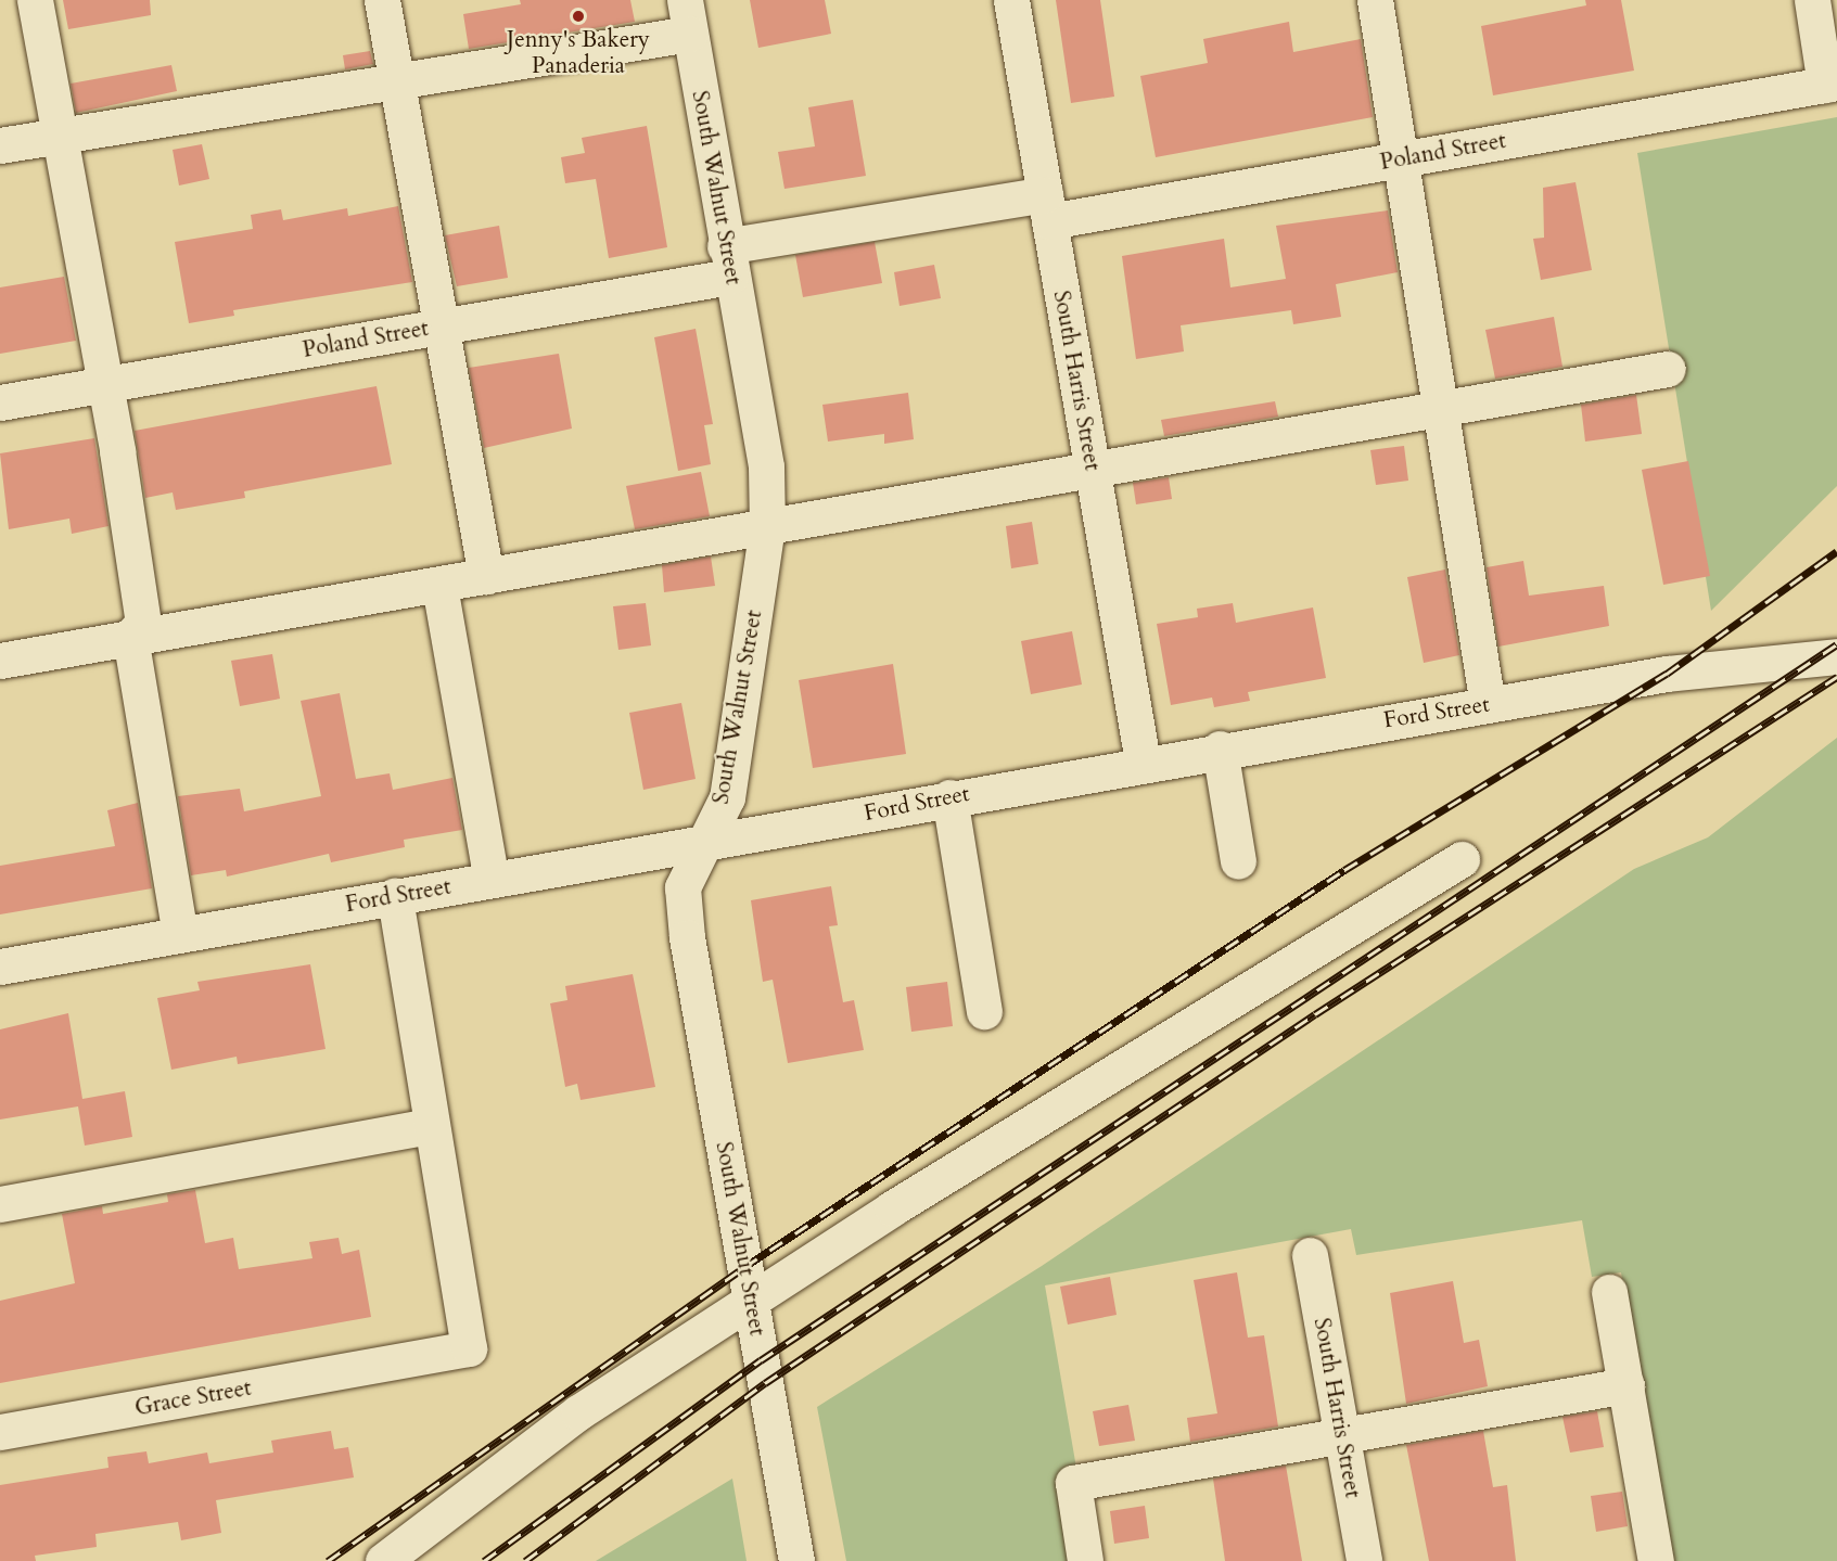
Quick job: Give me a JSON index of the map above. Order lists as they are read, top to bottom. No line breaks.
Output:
{"streets":{"street":["Poland Street","South Walnut Street","South Harris Street","Ford Street","Grace Street"]},"crossings":[["Poland Street","South Walnut Street"],["Poland Street","South Harris Street"],["South Walnut Street","Ford Street"],["South Harris Street","Ford Street"]],"places":["Jenny's Bakery Panaderia"]}
